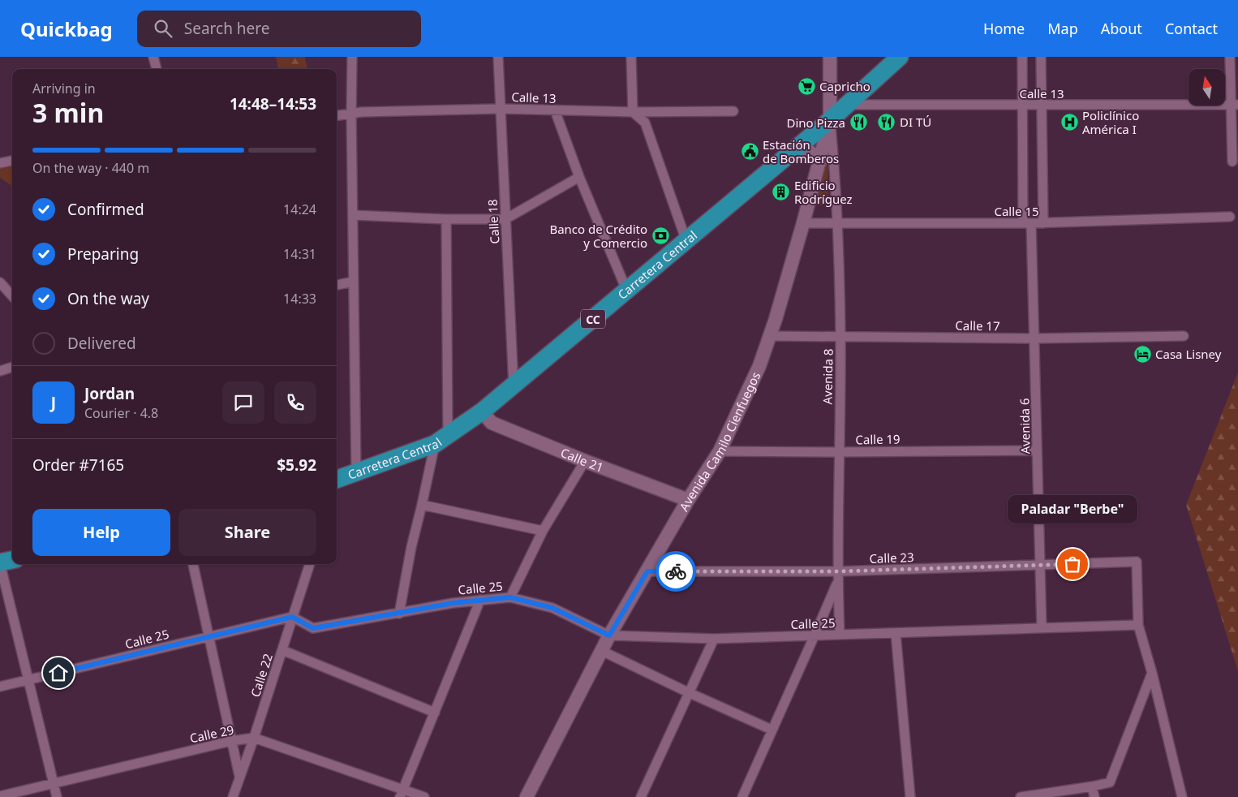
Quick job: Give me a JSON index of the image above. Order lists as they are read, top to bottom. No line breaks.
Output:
{"streets":{"highway":["Carretera Central","CC"],"main road":["Avenida Camilo Cienfuegos","Calle 21"],"street":["Calle 13","Calle 15","Calle 18","Calle 17","Avenida 8","Avenida 6","Calle 19","Calle 23","Calle 25","Calle 22","Calle 29"]},"crossings":[["Calle 13","Calle 18"],["Calle 13","Carretera Central"],["Calle 13","Avenida 6"],["Calle 15","Avenida 8"],["Calle 15","Avenida 6"],["Calle 15","Avenida Camilo Cienfuegos"],["Calle 18","Carretera Central"],["Carretera Central","Avenida 8"],["Carretera Central","Avenida Camilo Cienfuegos"],["Carretera Central","Calle 21"],["Calle 17","Avenida 8"],["Calle 17","Avenida 6"],["Calle 17","Avenida Camilo Cienfuegos"],["Avenida 8","Calle 19"],["Avenida 8","Avenida Camilo Cienfuegos"],["Avenida 8","Calle 23"],["Avenida 8","Calle 25"],["Avenida 6","Calle 19"],["Avenida 6","Calle 23"],["Avenida 6","Calle 25"],["Calle 19","Avenida Camilo Cienfuegos"],["Avenida Camilo Cienfuegos","Calle 21"],["Avenida Camilo Cienfuegos","Calle 23"],["Avenida Camilo Cienfuegos","Calle 25"],["Calle 23","Calle 25"],["Calle 25","Calle 22"],["Calle 22","Calle 29"]],"places":{"supermarket":["Capricho"],"restaurant":["DI TÚ","Dino Pizza"],"hospital":["Policlínico América I"],"public building":["Estación de Bomberos"],"building":["Edificio Rodríguez"],"bank":["Banco de Crédito y Comercio"],"hotel":["Casa Lisney"],"other":["Paladar \"Berbe\""]},"north":"top","page":{"header":"Quickbag","search":"Search here","nav":["Home","Map","About","Contact"],"heading":["3 min","Arriving in","14:48–14:53"],"panel":["Jordan","Courier · 4.8","Order #7165","$5.92"],"bar":"On the way · 440 m","list":[["Confirmed","14:24"],["Preparing","14:31"],["On the way","14:33"],"Delivered"],"round":"J","bubble":"Paladar \"Berbe\"","buttons":["Help","Share"]}}
